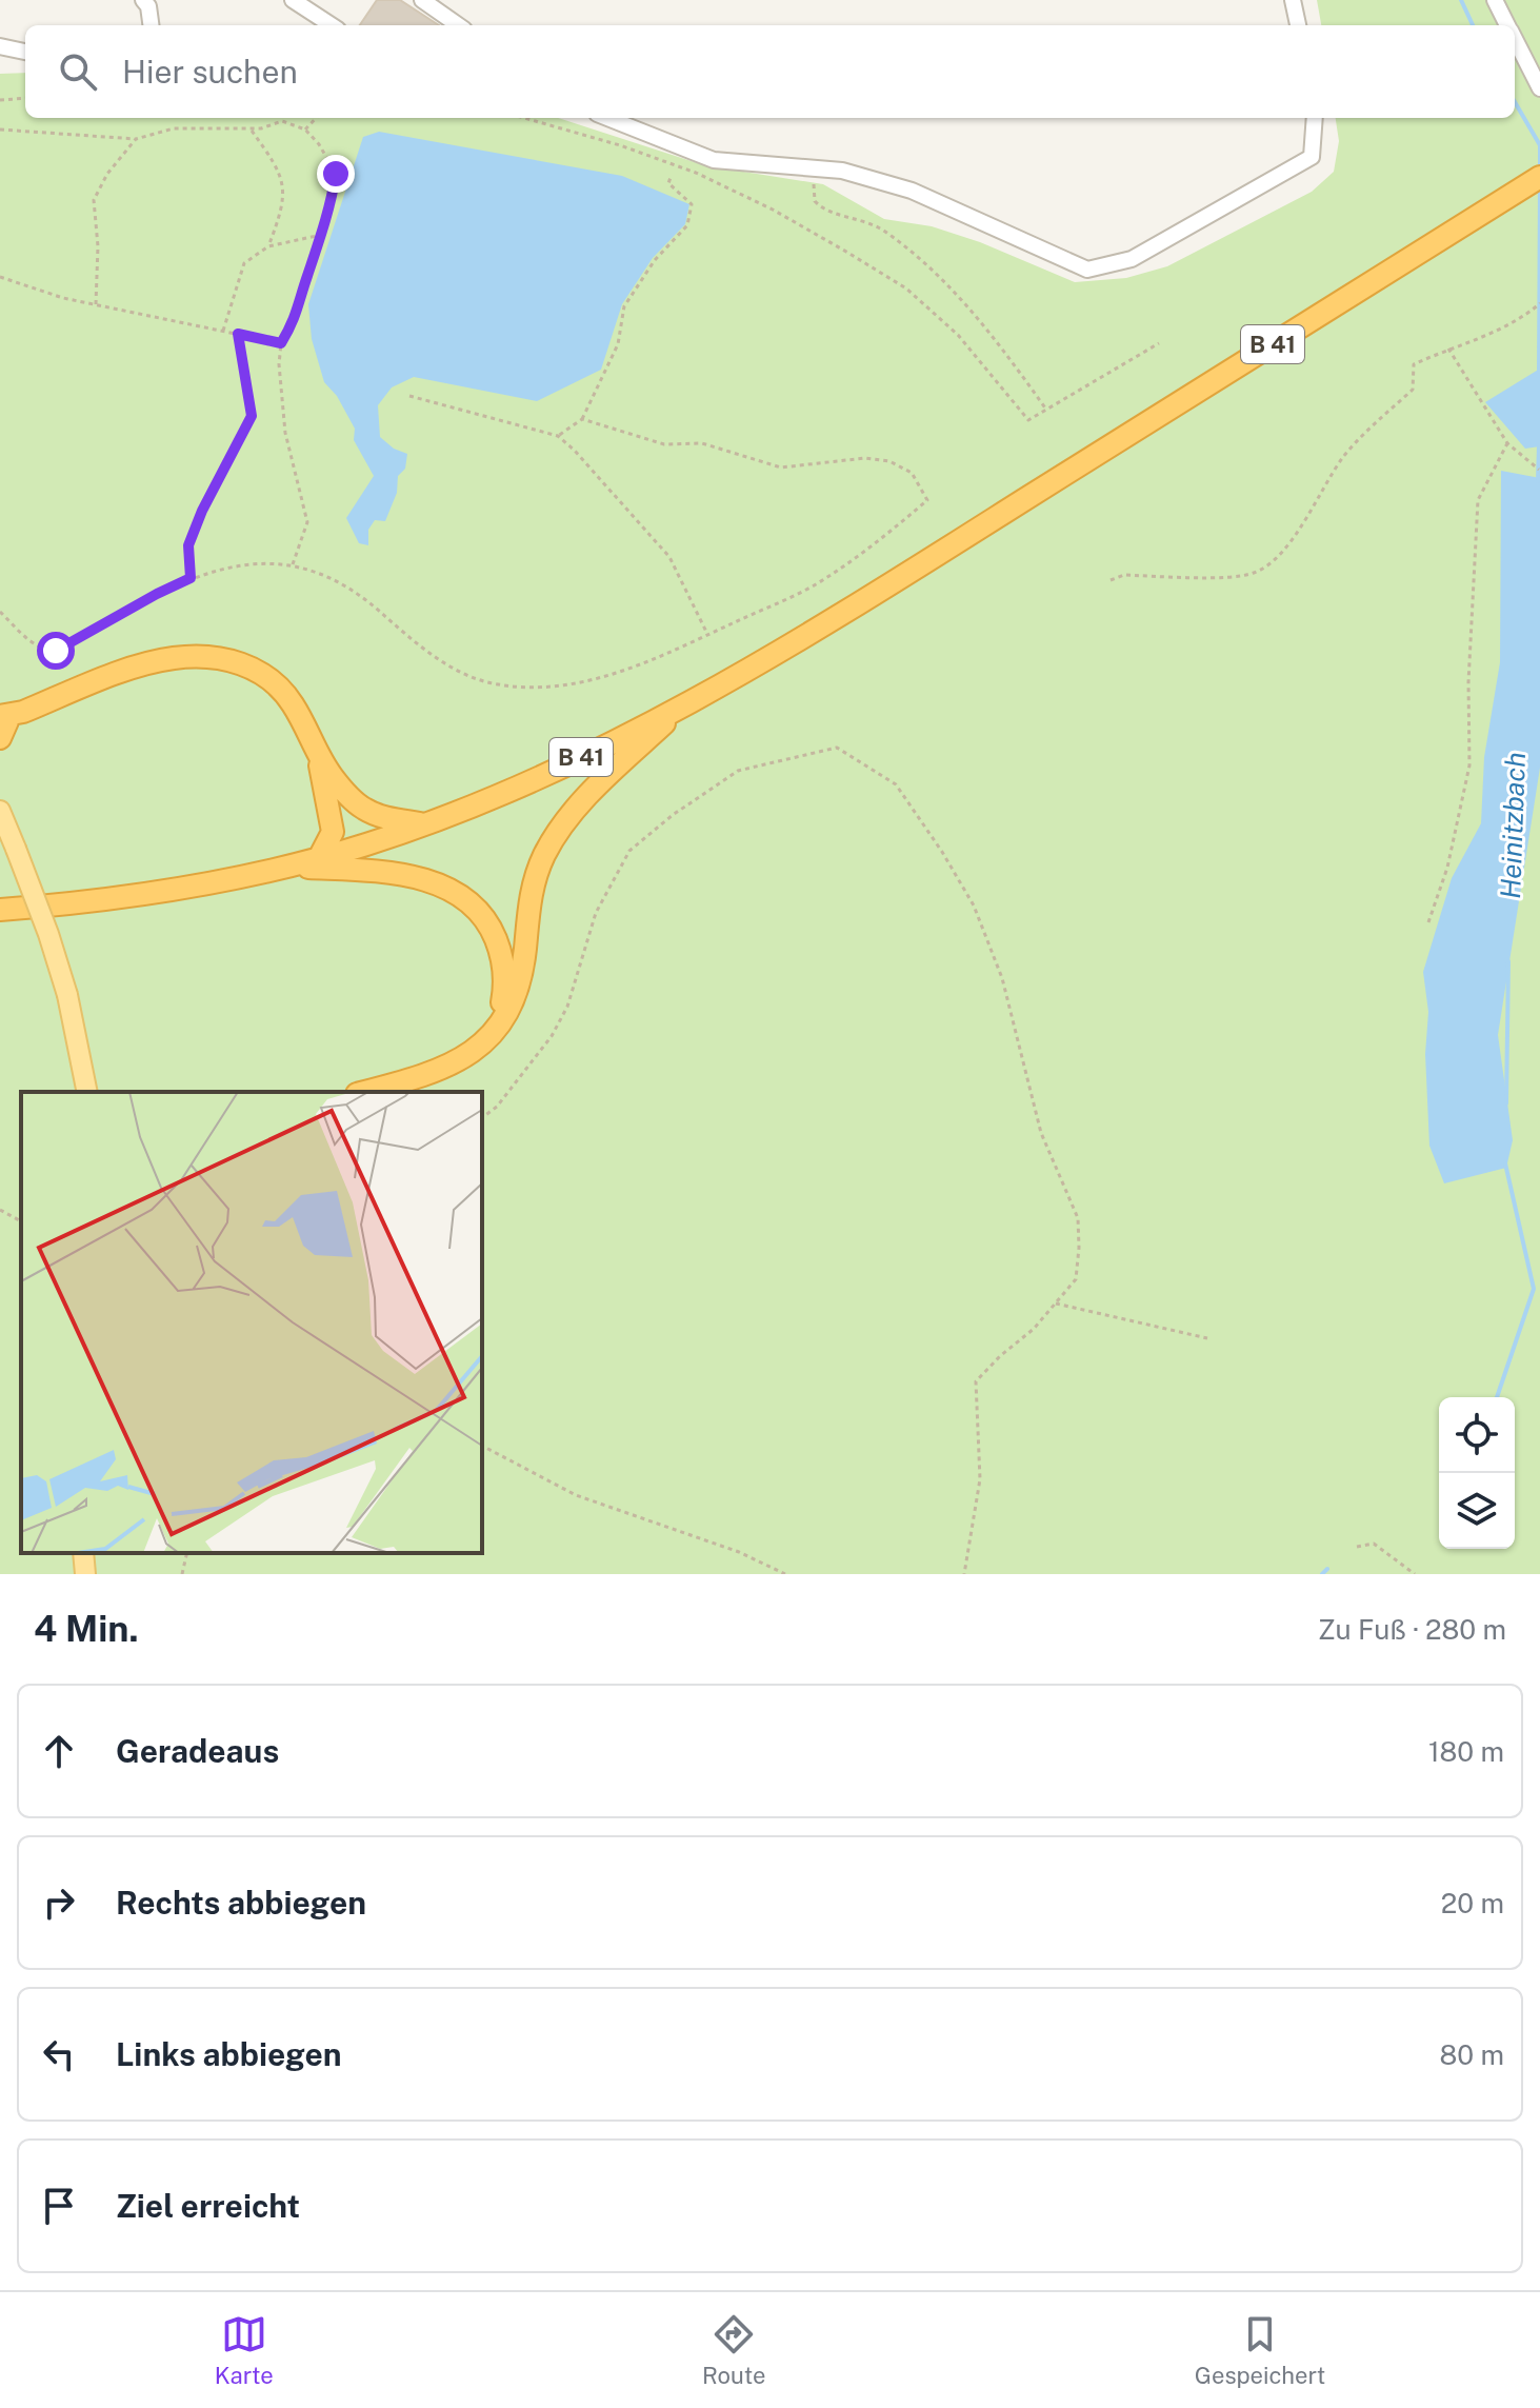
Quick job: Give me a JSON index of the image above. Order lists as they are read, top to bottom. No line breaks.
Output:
{"streets":{"highway":["B 41"]},"water":["Heinitzbach"],"page":{"search":"Hier suchen","heading":["4 Min.","Zu Fuß · 280 m"],"list":[["Geradeaus","180 m"],["Rechts abbiegen","20 m"],["Links abbiegen","80 m"],"Ziel erreicht"],"nav":["Karte","Route","Gespeichert"]}}
